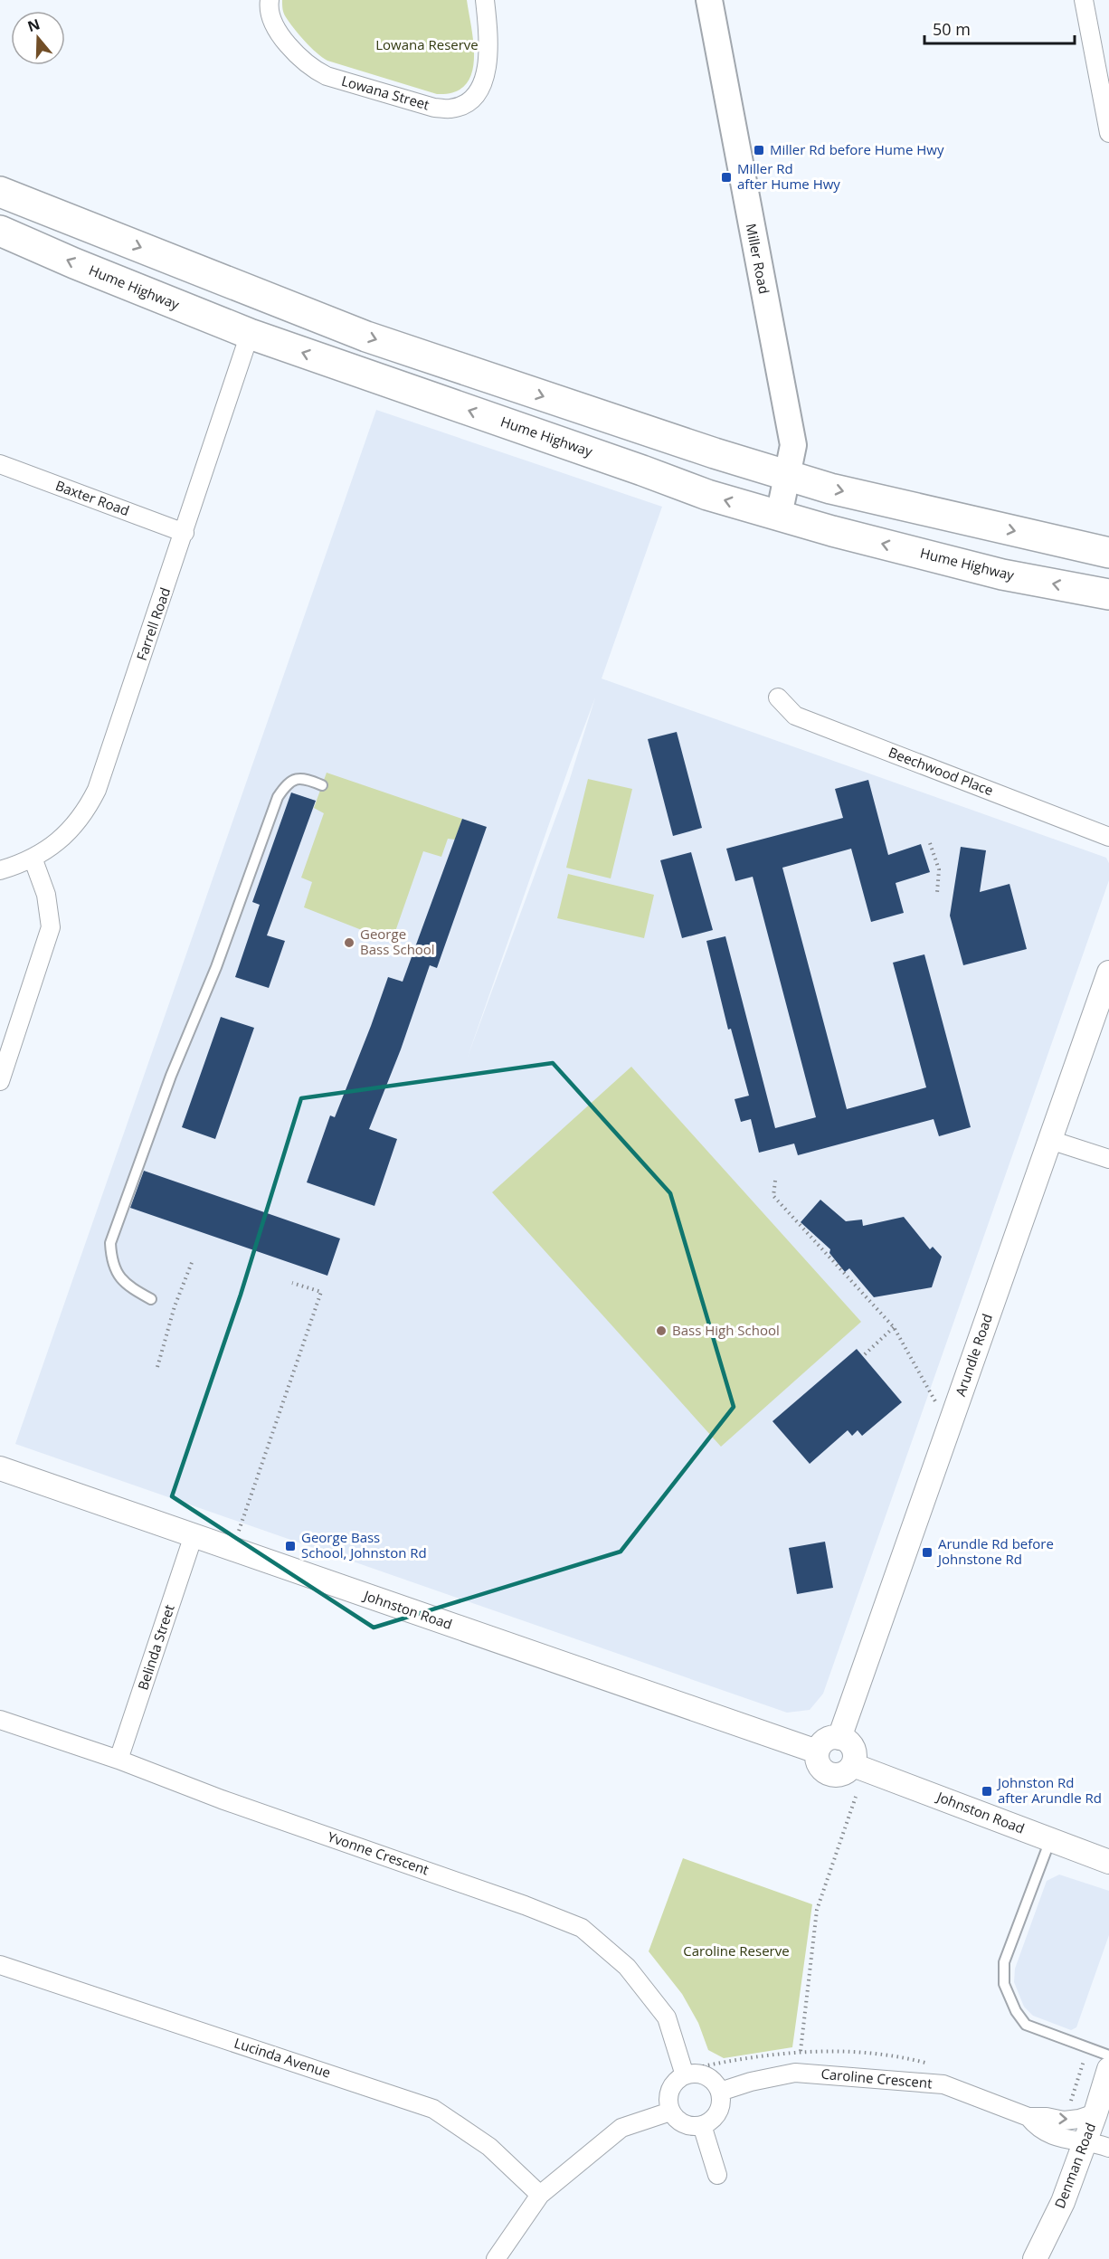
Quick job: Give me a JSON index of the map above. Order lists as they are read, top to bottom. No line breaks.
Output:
{"streets":{"highway":["Hume Highway"],"main road":["Miller Road"],"street":["Lowana Street","Baxter Road","Farrell Road","Beechwood Place","Arundle Road","Johnston Road","Belinda Street","Yvonne Crescent","Lucinda Avenue","Caroline Crescent","Denman Road"]},"crossings":[["Miller Road","Hume Highway"],["Hume Highway","Farrell Road"],["Baxter Road","Farrell Road"],["Arundle Road","Johnston Road"],["Johnston Road","Belinda Street"],["Belinda Street","Yvonne Crescent"],["Yvonne Crescent","Caroline Crescent"],["Caroline Crescent","Denman Road"]],"parks":["Lowana Reserve","Caroline Reserve"],"places":{"transit":["Miller Rd before Hume Hwy","Miller Rd after Hume Hwy","George Bass School, Johnston Rd","Arundle Rd before Johnstone Rd","Johnston Rd after Arundle Rd"],"other":["George Bass School","Bass High School"]},"scale_bar":"50 m","north":"top"}
